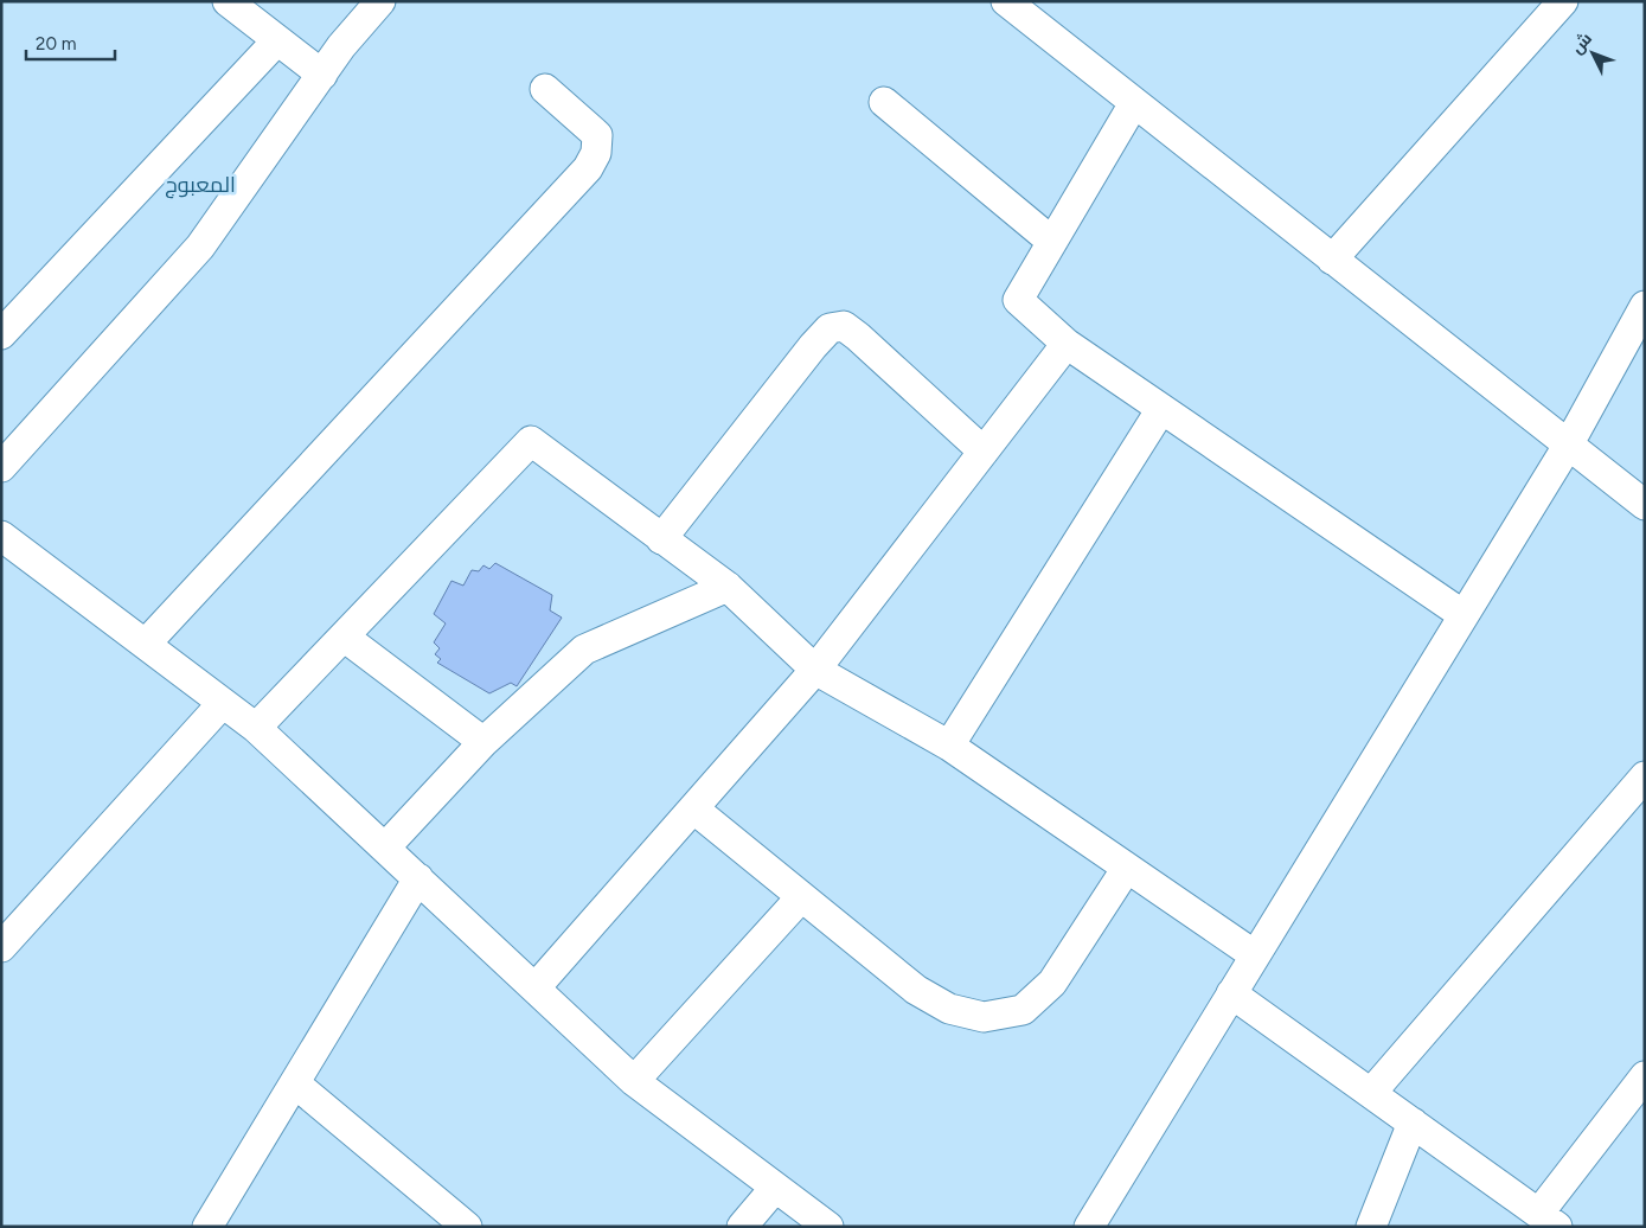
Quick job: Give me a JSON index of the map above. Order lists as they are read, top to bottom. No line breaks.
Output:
{"districts":["المعبوج"],"scale_bar":"20 m","north":"top left"}
